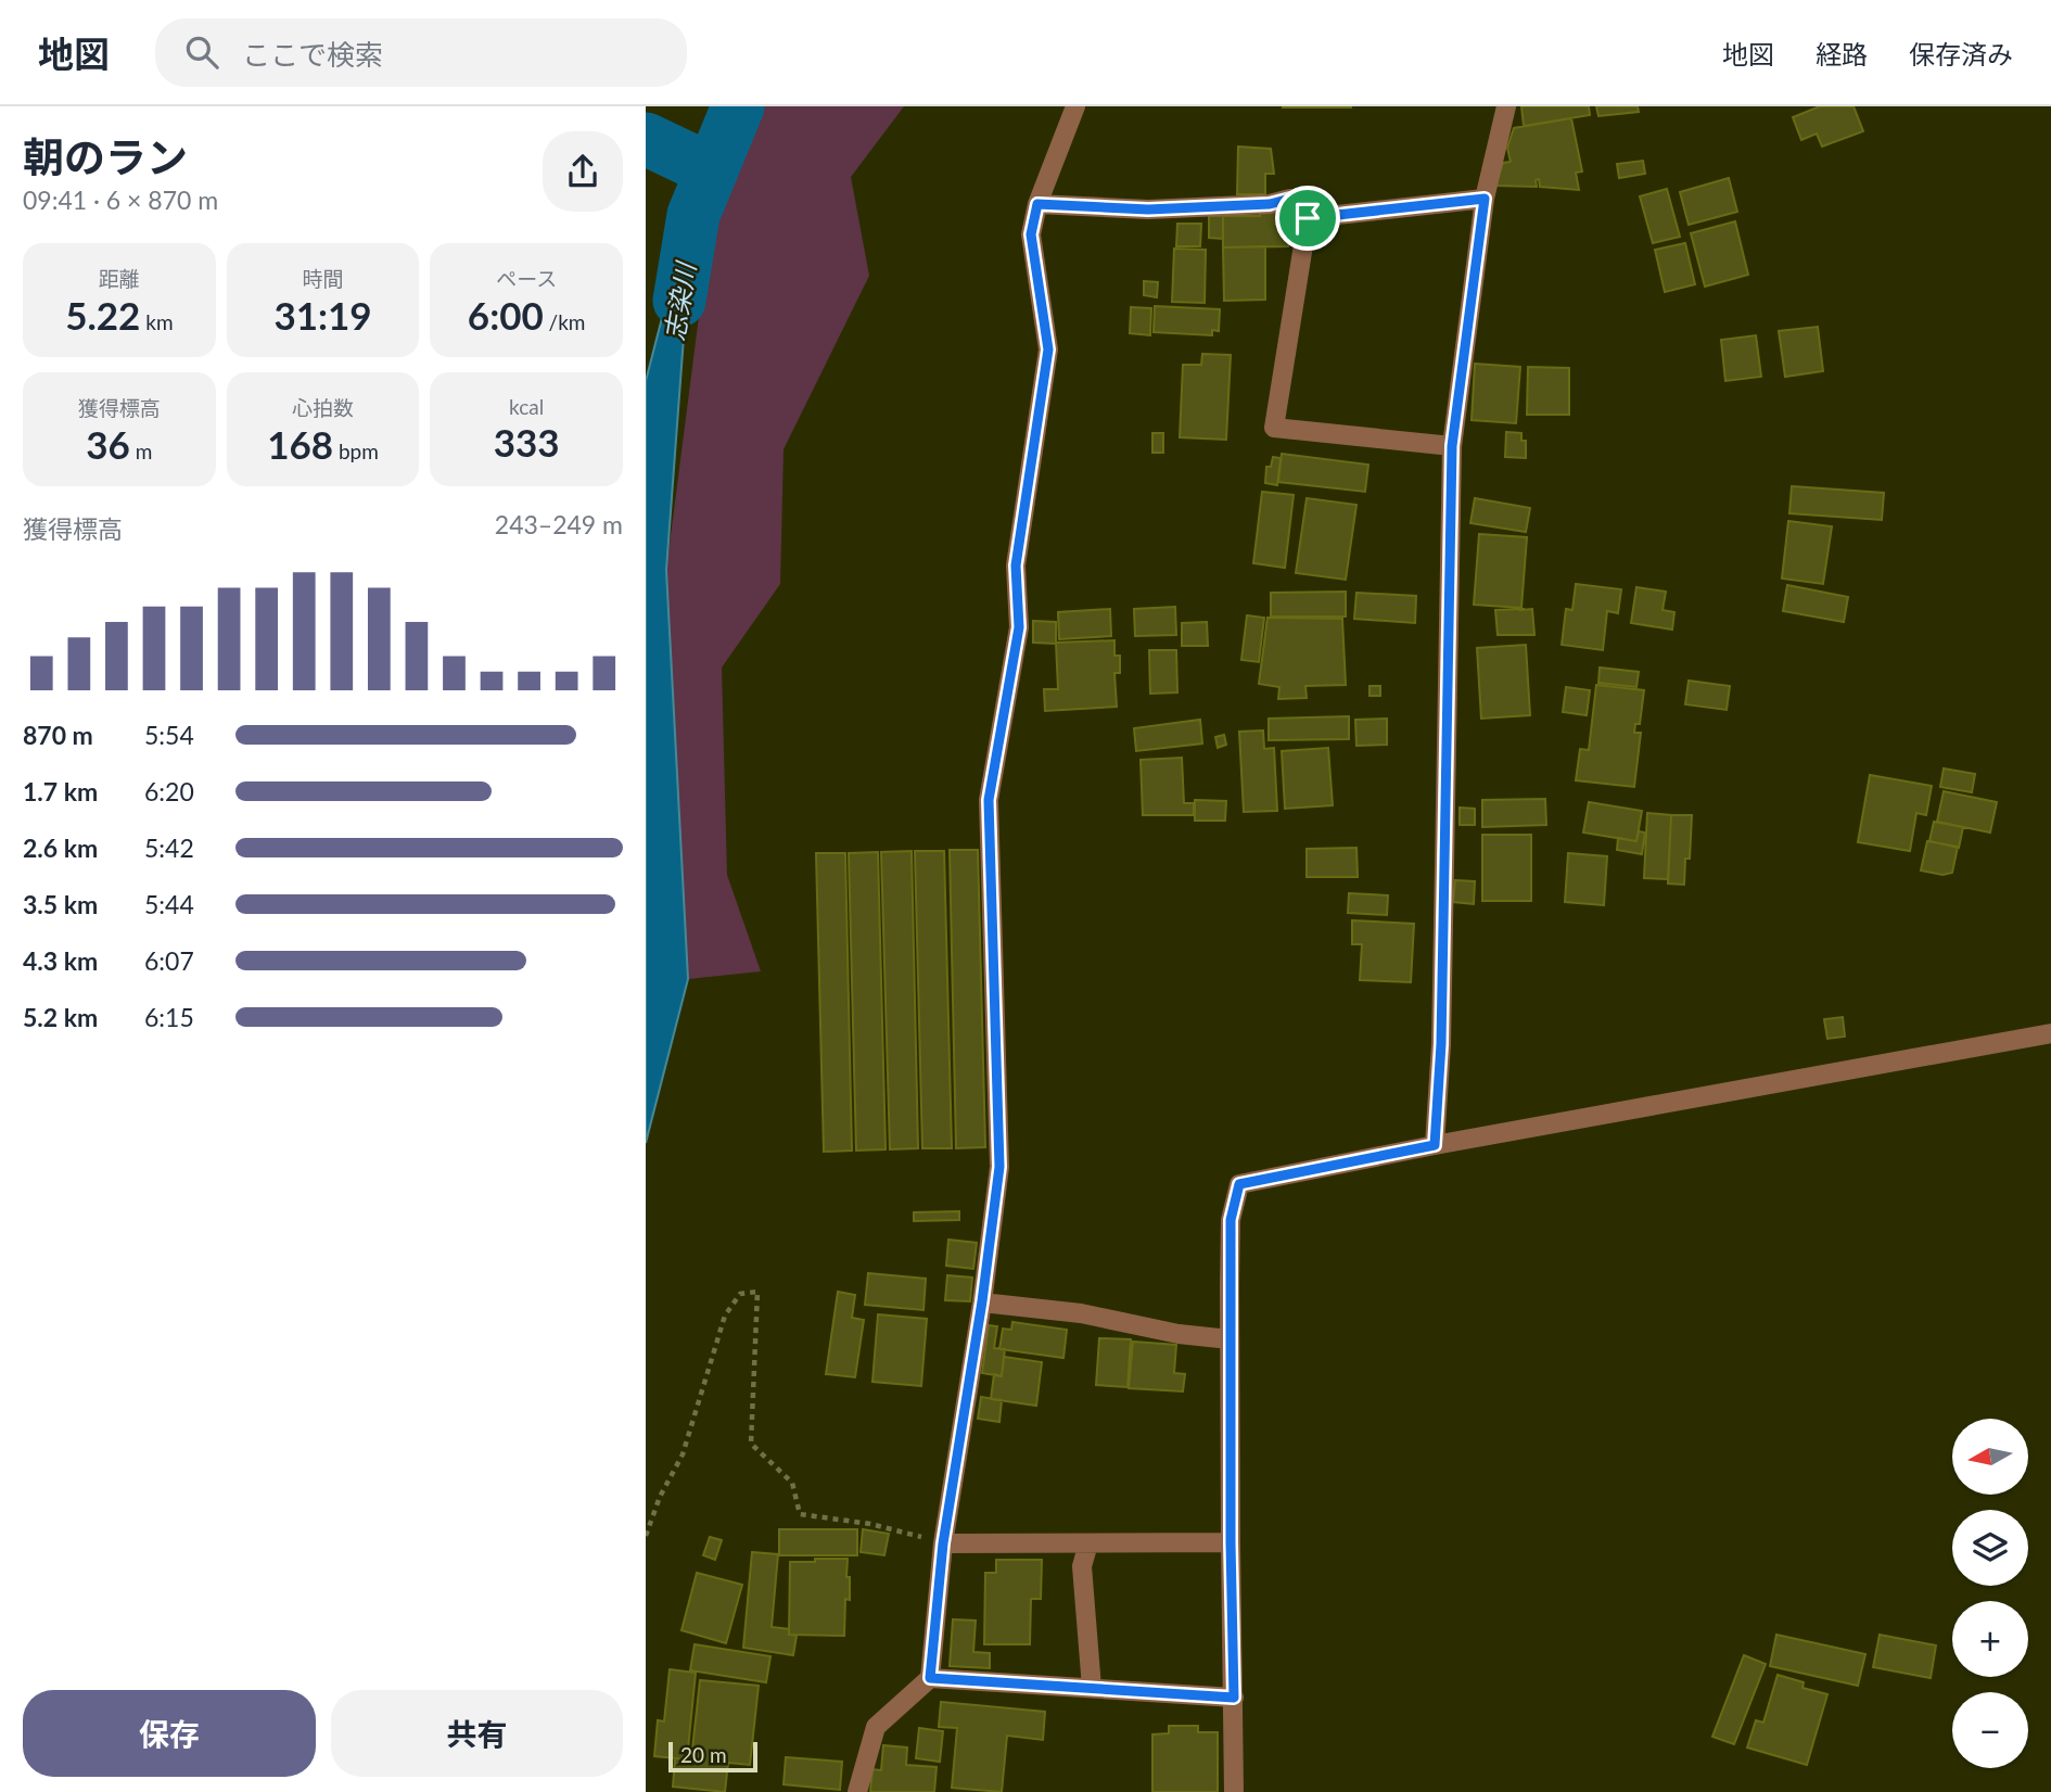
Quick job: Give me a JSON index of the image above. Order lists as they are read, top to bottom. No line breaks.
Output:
{"water":["志染川"],"scale_bar":"20 m","north":"left","page":{"header":"地図","search":"ここで検索","nav":["地図","経路","保存済み"],"heading":["朝のラン","09:41 · 6 × 870 m"],"stats":[["距離","5.22 km"],["時間","31:19"],["ペース","6:00 /km"],["獲得標高","36 m"],["心拍数","168 bpm"],["kcal","333"]],"chart":["獲得標高","243–249 m"],"list":[{"name":"870 m","note":"5:54"},{"name":"1.7 km","note":"6:20"},{"name":"2.6 km","note":"5:42"},{"name":"3.5 km","note":"5:44"},{"name":"4.3 km","note":"6:07"},{"name":"5.2 km","note":"6:15"}],"map_buttons":["+","−"],"buttons":["保存","共有"],"scale":"20 m"}}
